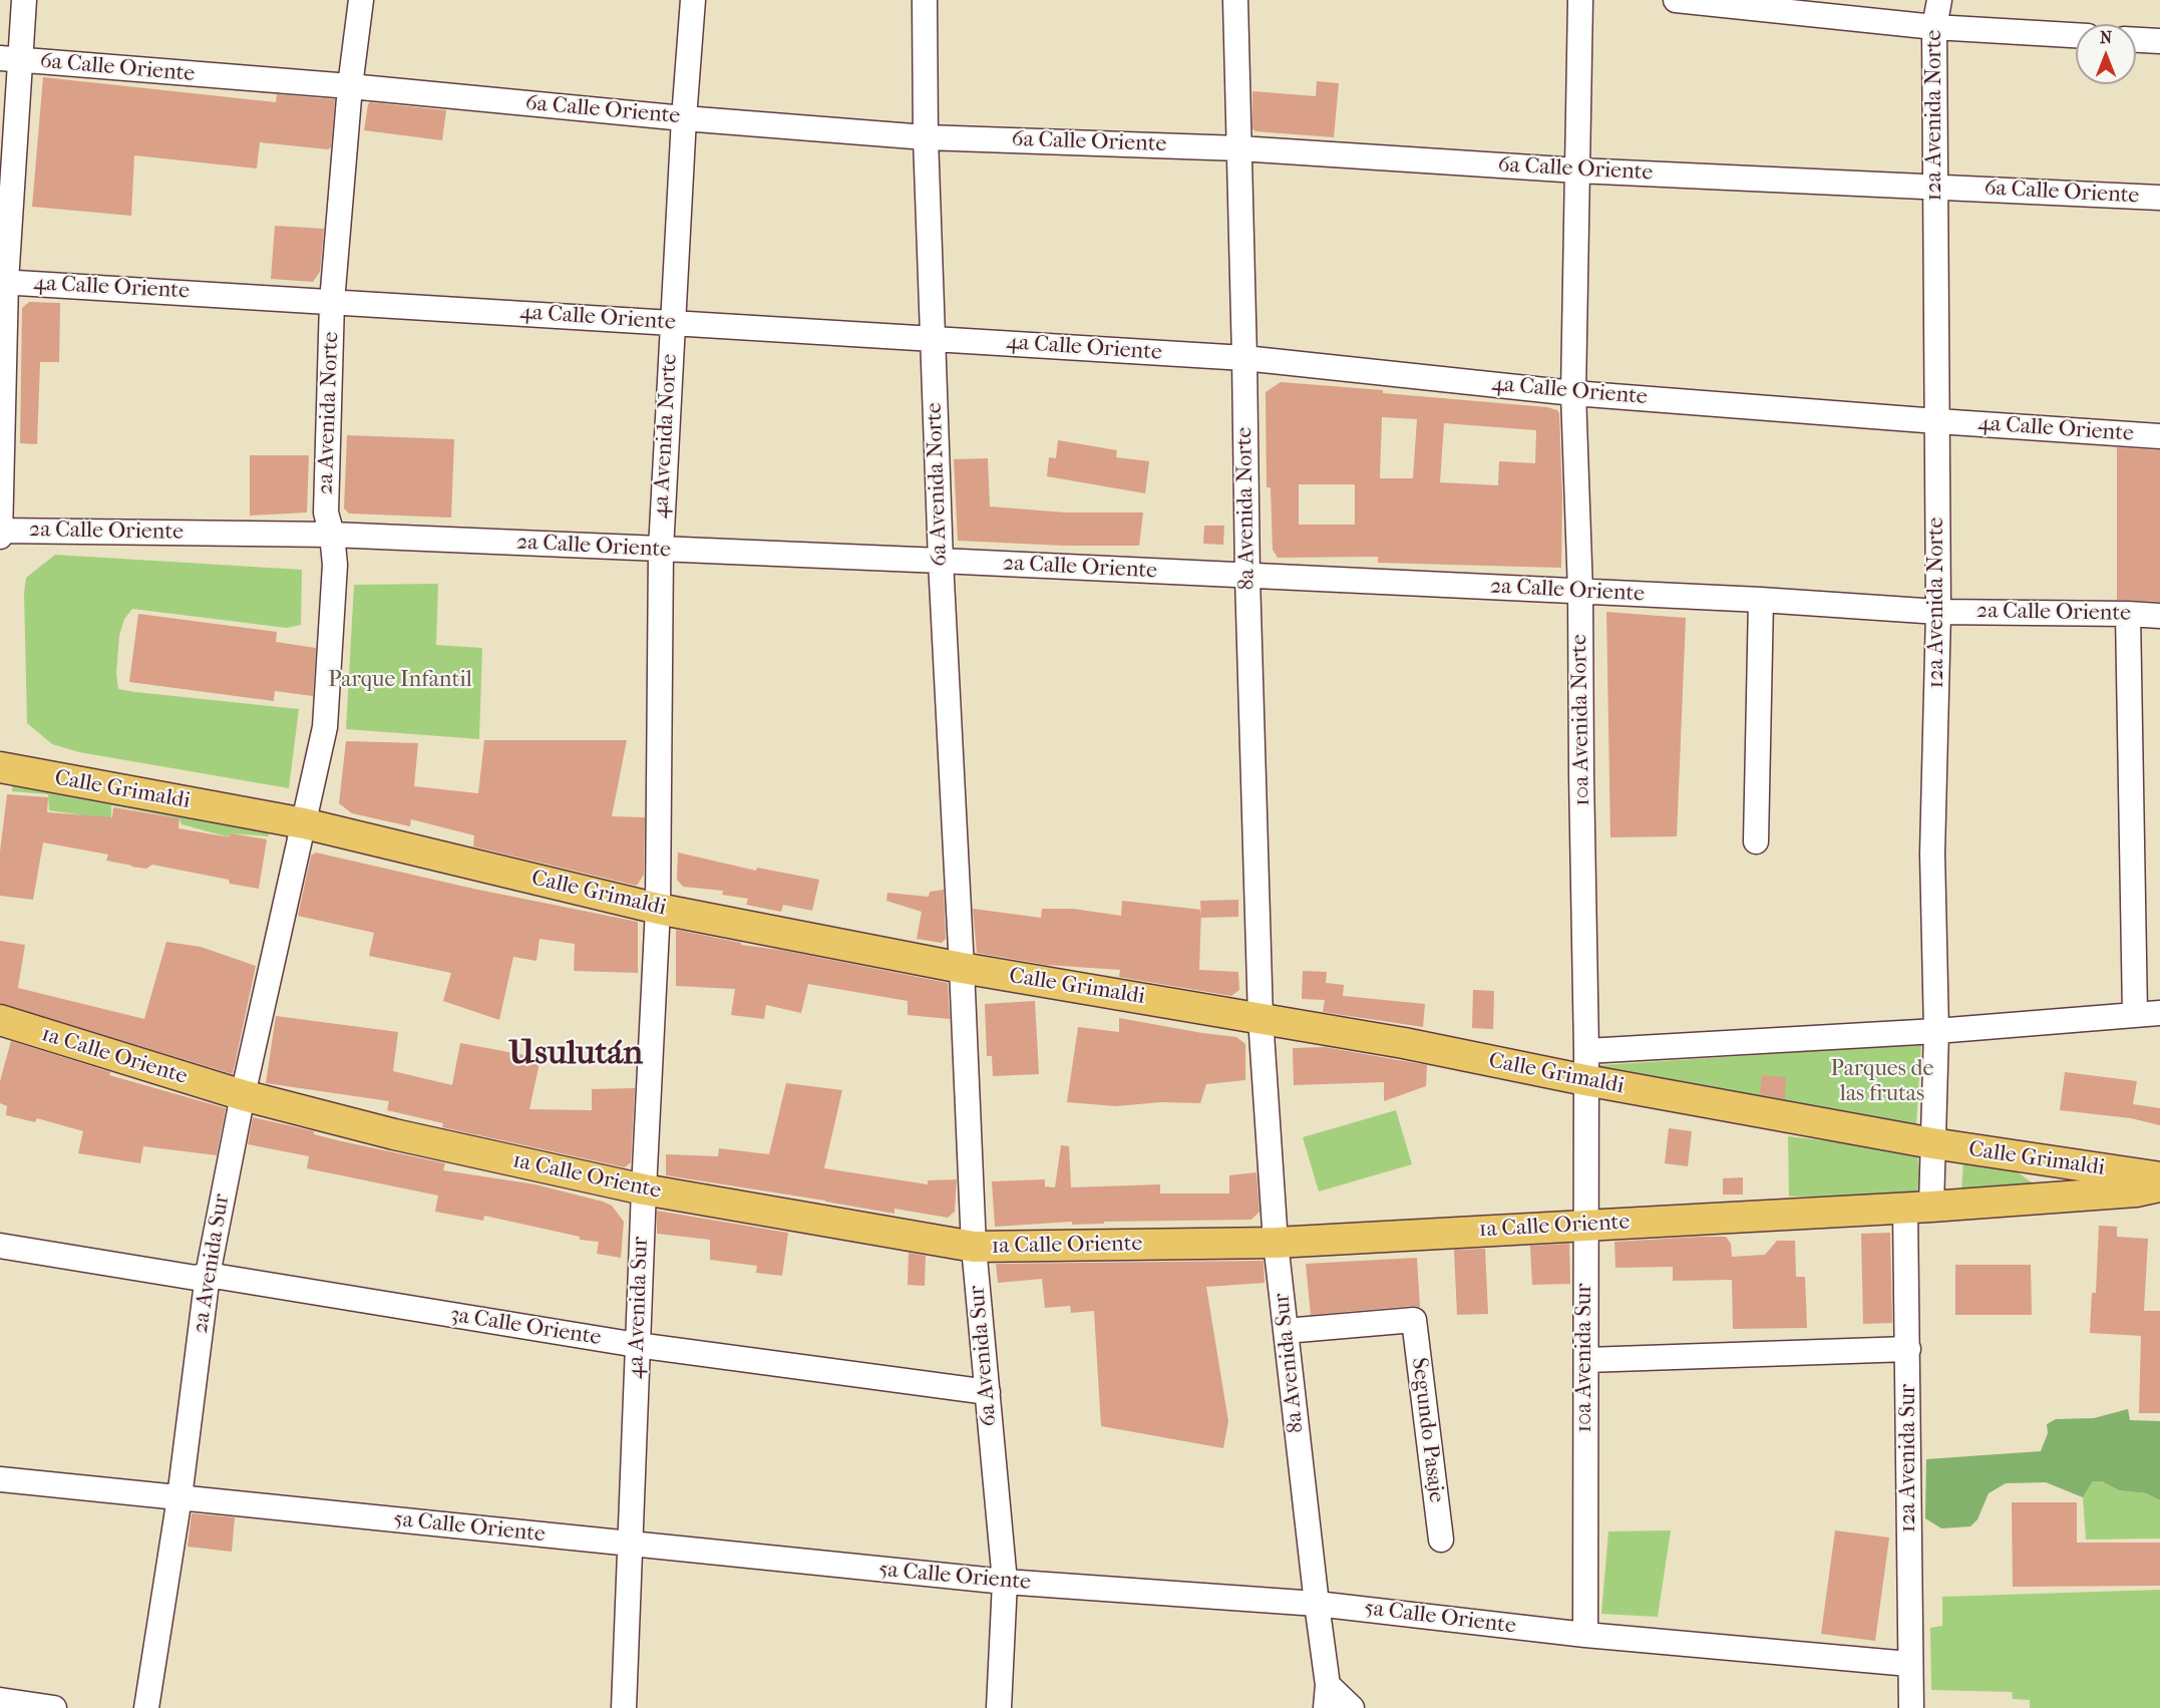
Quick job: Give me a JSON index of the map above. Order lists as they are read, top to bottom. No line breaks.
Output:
{"streets":{"main road":["Calle Grimaldi","1a Calle Oriente"],"street":["6a Calle Oriente","12a Avenida Norte","4a Calle Oriente","2a Avenida Norte","4a Avenida Norte","6a Avenida Norte","8a Avenida Norte","2a Calle Oriente","10a Avenida Norte","2a Avenida Sur","4a Avenida Sur","3a Calle Oriente","6a Avenida Sur","10a Avenida Sur","8a Avenida Sur","Segundo Pasaje","12a Avenida Sur","5a Calle Oriente"]},"crossings":[["6a Calle Oriente","12a Avenida Norte"],["6a Calle Oriente","2a Avenida Norte"],["6a Calle Oriente","4a Avenida Norte"],["6a Calle Oriente","6a Avenida Norte"],["6a Calle Oriente","8a Avenida Norte"],["6a Calle Oriente","10a Avenida Norte"],["12a Avenida Norte","4a Calle Oriente"],["12a Avenida Norte","2a Calle Oriente"],["12a Avenida Norte","Calle Grimaldi"],["12a Avenida Norte","1a Calle Oriente"],["12a Avenida Norte","12a Avenida Sur"],["4a Calle Oriente","2a Avenida Norte"],["4a Calle Oriente","4a Avenida Norte"],["4a Calle Oriente","6a Avenida Norte"],["4a Calle Oriente","8a Avenida Norte"],["4a Calle Oriente","10a Avenida Norte"],["2a Avenida Norte","2a Calle Oriente"],["2a Avenida Norte","Calle Grimaldi"],["2a Avenida Norte","2a Avenida Sur"],["4a Avenida Norte","2a Calle Oriente"],["4a Avenida Norte","Calle Grimaldi"],["4a Avenida Norte","4a Avenida Sur"],["6a Avenida Norte","2a Calle Oriente"],["6a Avenida Norte","Calle Grimaldi"],["6a Avenida Norte","6a Avenida Sur"],["8a Avenida Norte","2a Calle Oriente"],["8a Avenida Norte","Calle Grimaldi"],["8a Avenida Norte","8a Avenida Sur"],["2a Calle Oriente","10a Avenida Norte"],["10a Avenida Norte","Calle Grimaldi"],["10a Avenida Norte","10a Avenida Sur"],["Calle Grimaldi","2a Avenida Sur"],["Calle Grimaldi","4a Avenida Sur"],["Calle Grimaldi","6a Avenida Sur"],["Calle Grimaldi","10a Avenida Sur"],["Calle Grimaldi","8a Avenida Sur"],["1a Calle Oriente","2a Avenida Sur"],["1a Calle Oriente","4a Avenida Sur"],["1a Calle Oriente","6a Avenida Sur"],["1a Calle Oriente","10a Avenida Sur"],["1a Calle Oriente","8a Avenida Sur"],["1a Calle Oriente","12a Avenida Sur"],["2a Avenida Sur","3a Calle Oriente"],["2a Avenida Sur","5a Calle Oriente"],["4a Avenida Sur","3a Calle Oriente"],["4a Avenida Sur","5a Calle Oriente"],["3a Calle Oriente","6a Avenida Sur"],["6a Avenida Sur","5a Calle Oriente"],["10a Avenida Sur","5a Calle Oriente"],["8a Avenida Sur","Segundo Pasaje"],["8a Avenida Sur","5a Calle Oriente"],["12a Avenida Sur","5a Calle Oriente"]],"districts":["Usulután"],"parks":["Parque Infantil","Parques de las frutas"],"north":"top"}
